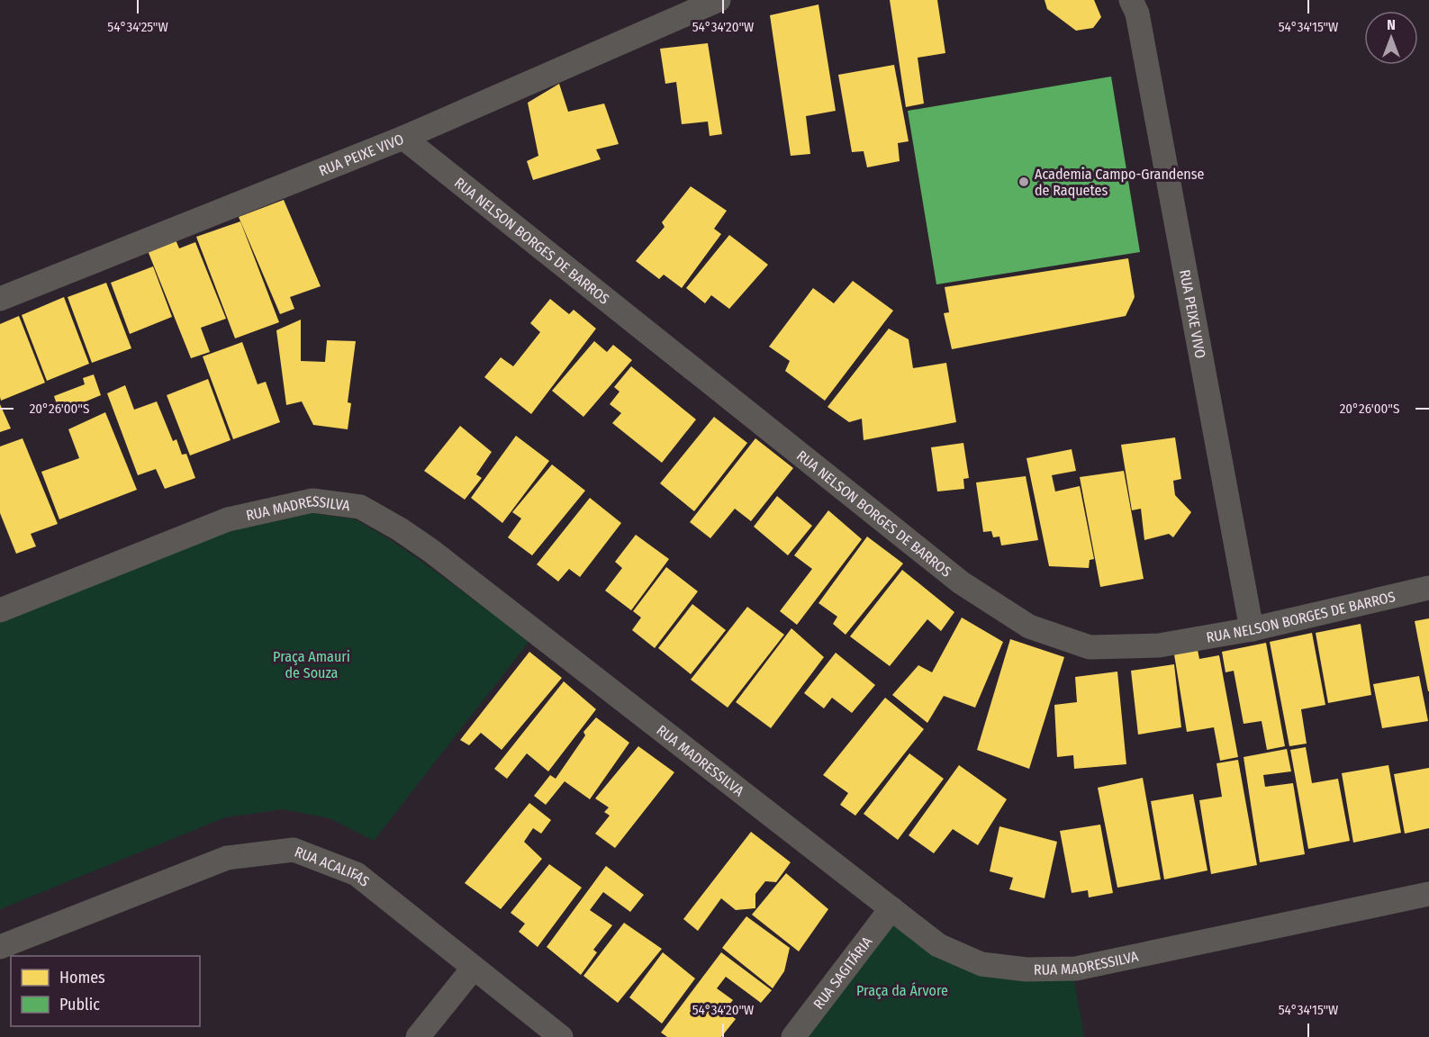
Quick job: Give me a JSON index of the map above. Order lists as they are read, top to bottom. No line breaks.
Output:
{"streets":{"street":["RUA PEIXE VIVO","RUA NELSON BORGES DE BARROS","RUA MADRESSILVA","RUA ACALIFAS","RUA SAGITÁRIA"]},"crossings":[["RUA PEIXE VIVO","RUA NELSON BORGES DE BARROS"],["RUA MADRESSILVA","RUA SAGITÁRIA"]],"parks":["Praça Amauri de Souza","Praça da Árvore"],"places":["Academia Campo-Grandense de Raquetes"],"legend":["Homes","Public"],"north":"top","coordinates":["54°34'25\"W","54°34'20\"W","54°34'15\"W","20°26'00\"S"]}
